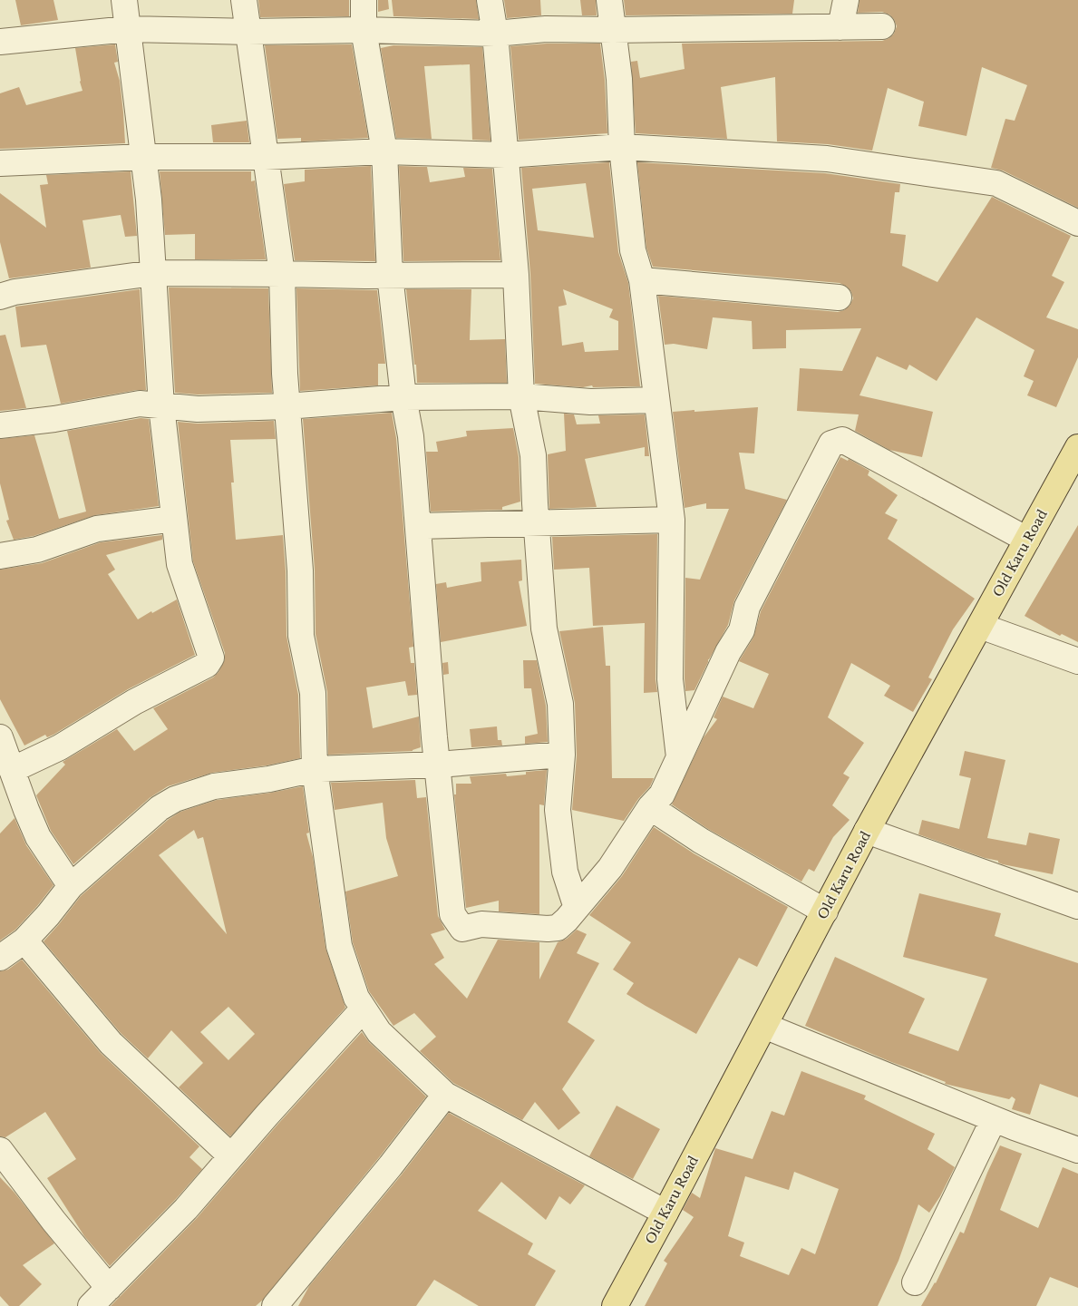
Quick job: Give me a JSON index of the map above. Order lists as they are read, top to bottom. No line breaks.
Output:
{"streets":{"main road":["Old Karu Road"]}}
